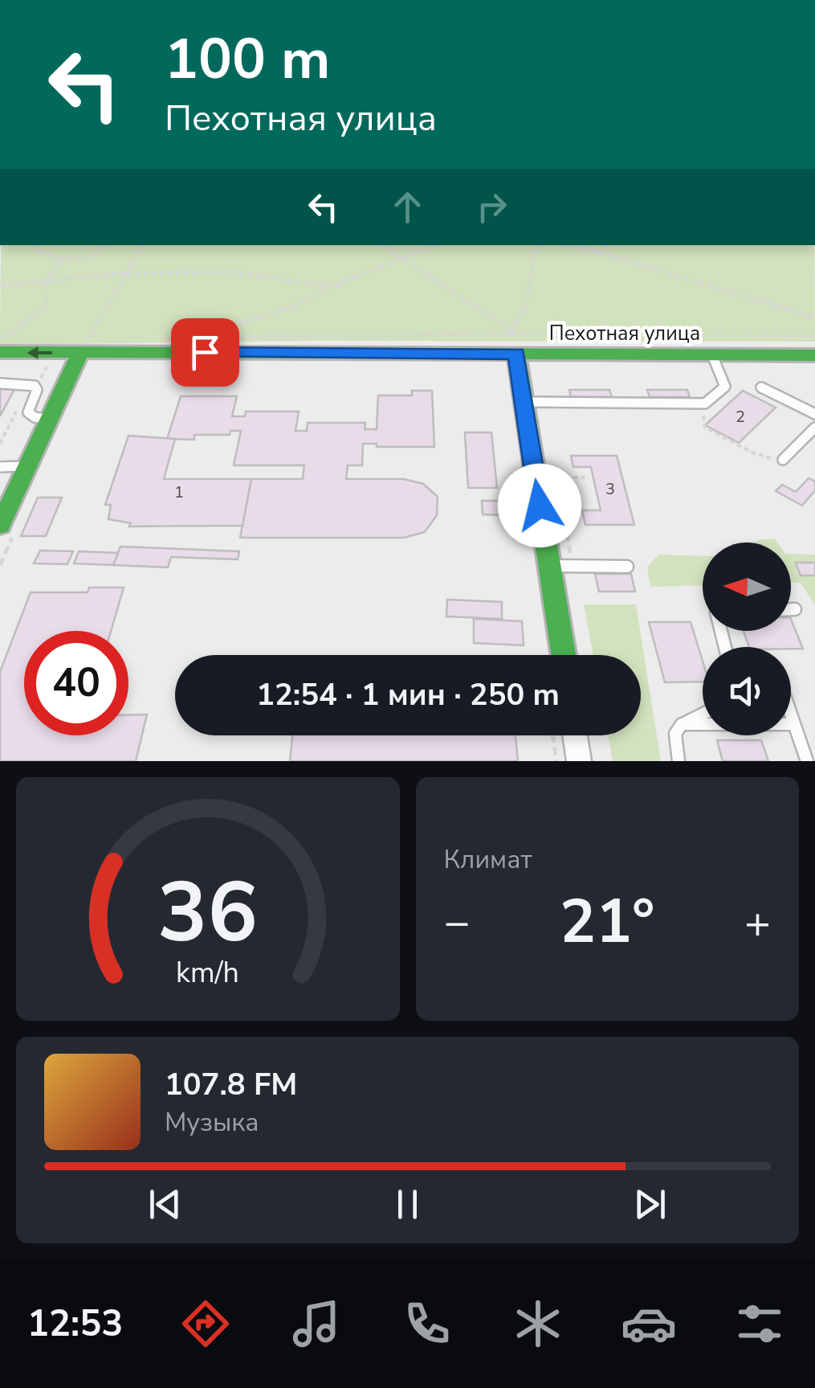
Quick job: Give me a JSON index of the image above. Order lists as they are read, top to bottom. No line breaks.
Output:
{"streets":{"street":["Пехотная улица"]},"house_numbers":["2","3","1"],"north":"left","page":{"turn":["100 m","Пехотная улица"],"limit":"40","trip":"12:54 · 1 мин · 250 m","tile":"Климат","heat":["−","21°","+"],"song":["107.8 FM","Музыка"],"tabs":"12:53","gauge":["36","km/h"]}}
